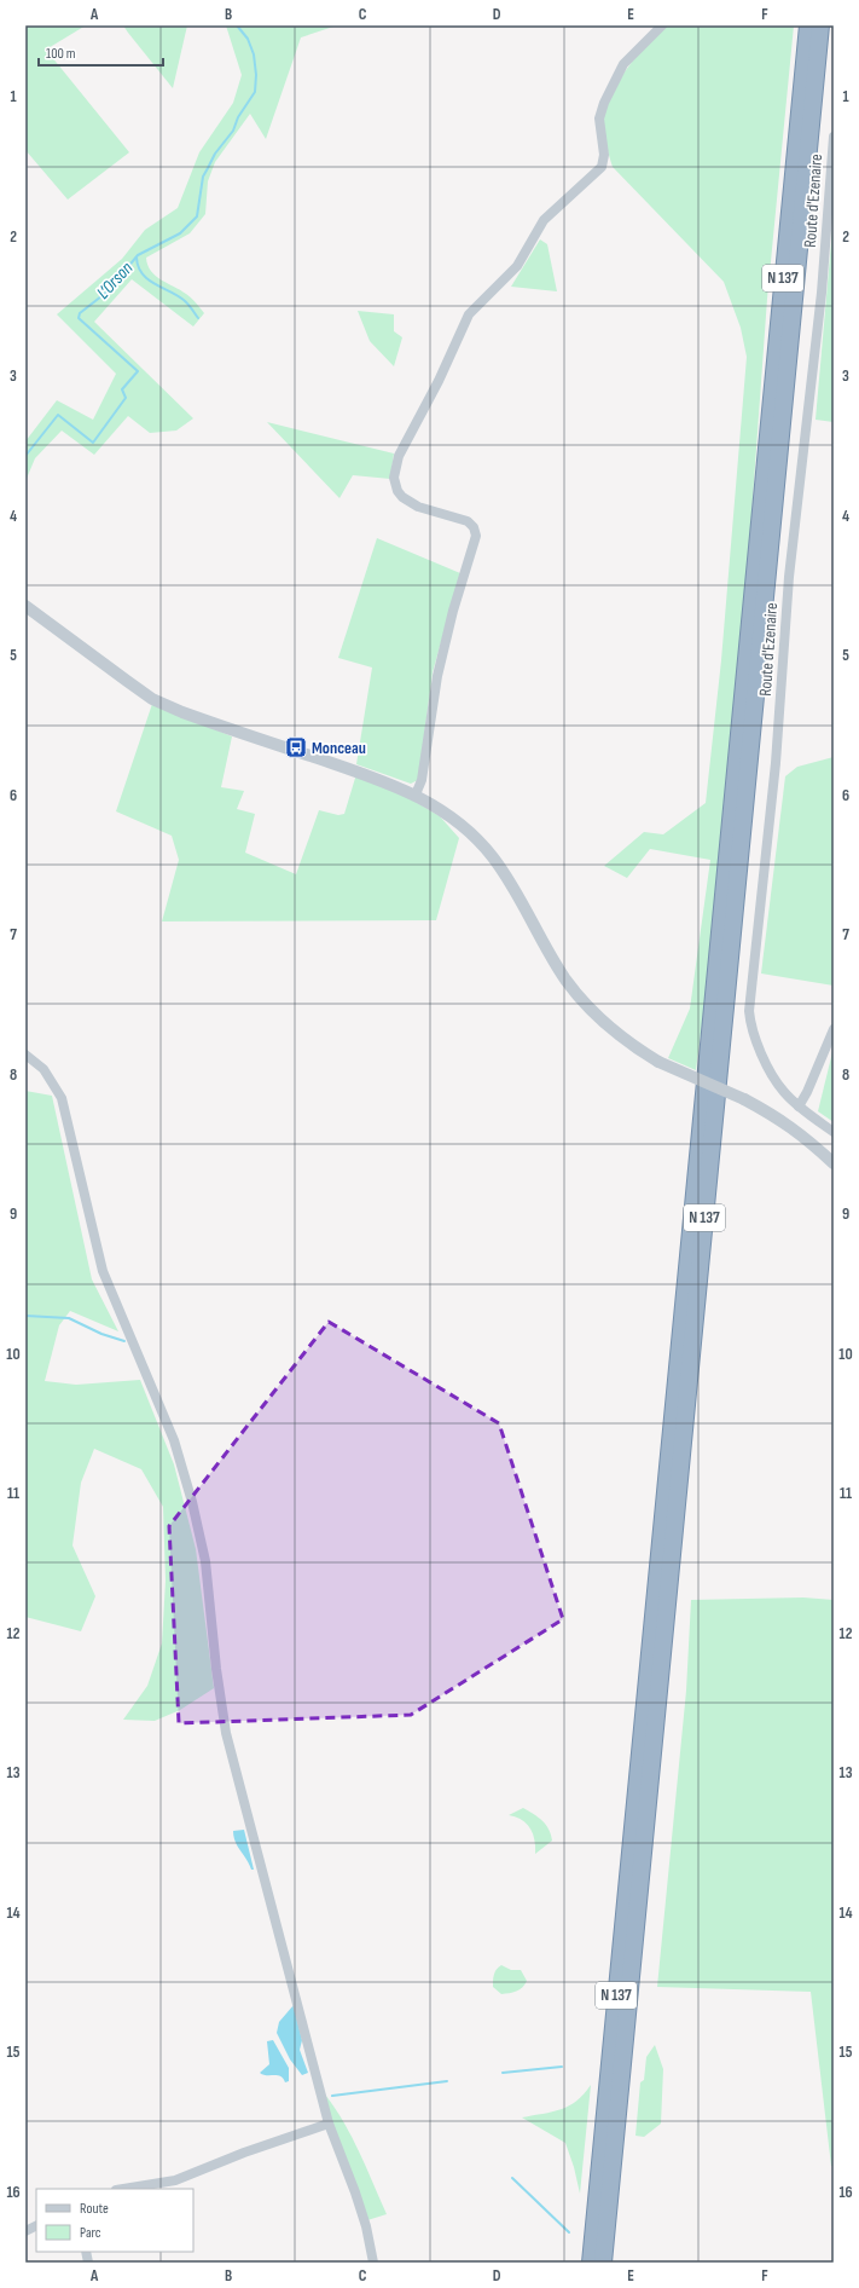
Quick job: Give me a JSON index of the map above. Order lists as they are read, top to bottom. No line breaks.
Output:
{"streets":{"highway":["N 137"],"street":["Route d'Ezenaire"]},"water":["L’Orson"],"places":{"bus stop":["Monceau"]},"legend":["Route","Parc"],"scale_bar":"100 m","grid":{"columns":["A","B","C","D","E","F"],"rows":["1","2","3","4","5","6","7","8","9","10","11","12","13","14","15","16"]}}
